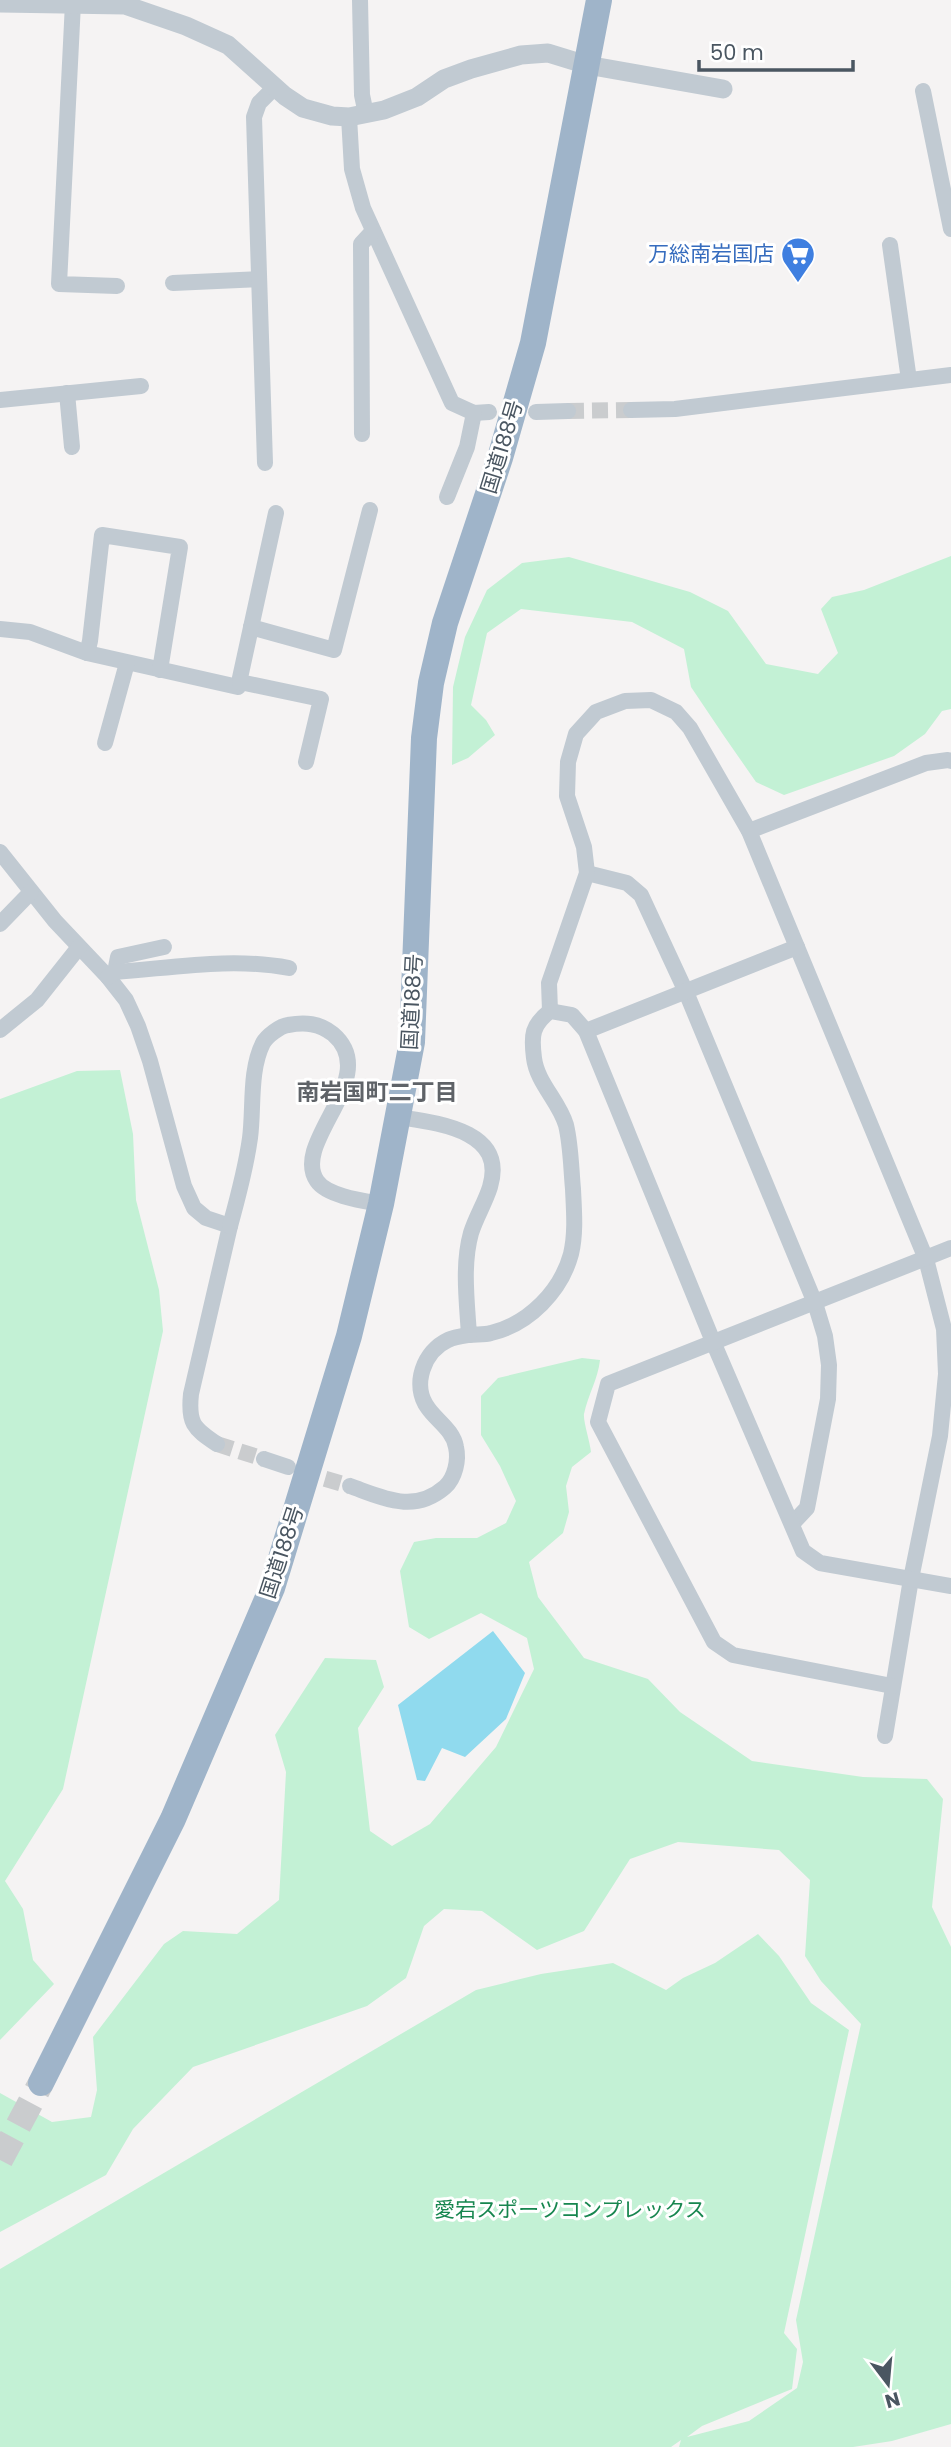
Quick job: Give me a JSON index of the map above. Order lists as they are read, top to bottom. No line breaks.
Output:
{"streets":{"highway":["国道188号"]},"districts":["南岩国町二丁目"],"parks":["愛宕スポーツコンプレックス"],"places":{"supermarket":["万総南岩国店"]},"scale_bar":"50 m","north":"bottom"}
